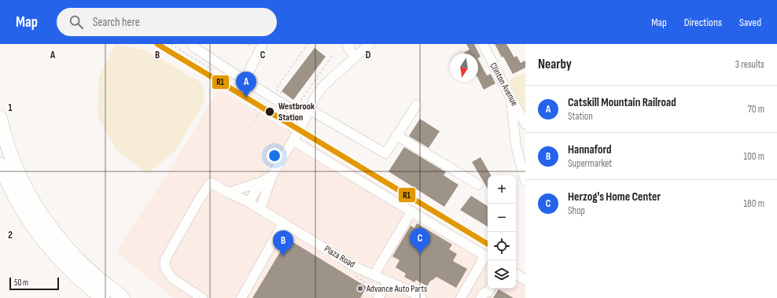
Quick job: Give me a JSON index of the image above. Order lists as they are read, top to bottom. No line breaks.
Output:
{"streets":{"street":["Clinton Avenue","Plaza Road"]},"places":["Westbrook Station","Advance Auto Parts"],"lines":["transit line R1"],"scale_bar":"50 m","north":"bottom","page":{"header":"Map","search":"Search here","nav":["Map","Directions","Saved"],"heading":["Nearby","3 results"],"pins":["A","C","B"],"list":[{"mark":"A","name":"Catskill Mountain Railroad","note":"Station","value":"70 m"},{"mark":"B","name":"Hannaford","note":"Supermarket","value":"100 m"},{"mark":"C","name":"Herzog's Home Center","note":"Shop","value":"180 m"}],"map_buttons":["+","−"],"scale":"50 m"},"grid":{"columns":["A","B","C","D"],"rows":["1","2"]}}
